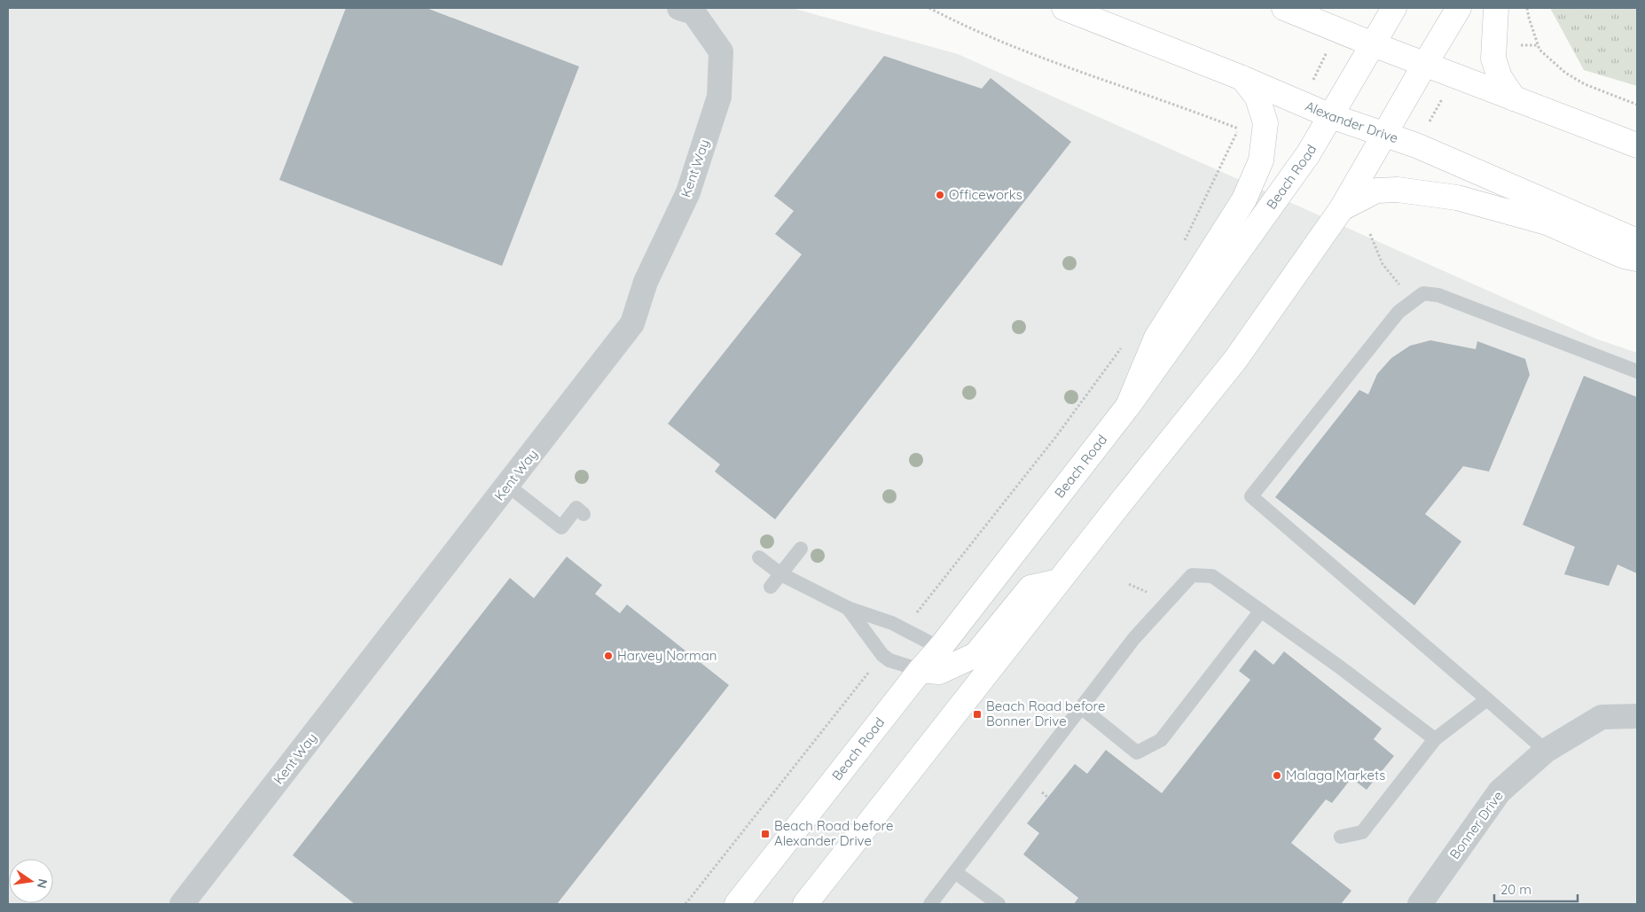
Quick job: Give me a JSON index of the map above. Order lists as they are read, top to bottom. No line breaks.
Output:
{"streets":{"main road":["Alexander Drive","Beach Road"],"street":["Kent Way","Bonner Drive"]},"crossings":[["Alexander Drive","Beach Road"]],"places":{"other":["Officeworks","Harvey Norman","Malaga Markets"],"transit":["Beach Road before Bonner Drive","Beach Road before Alexander Drive"]},"scale_bar":"20 m","north":"right"}
